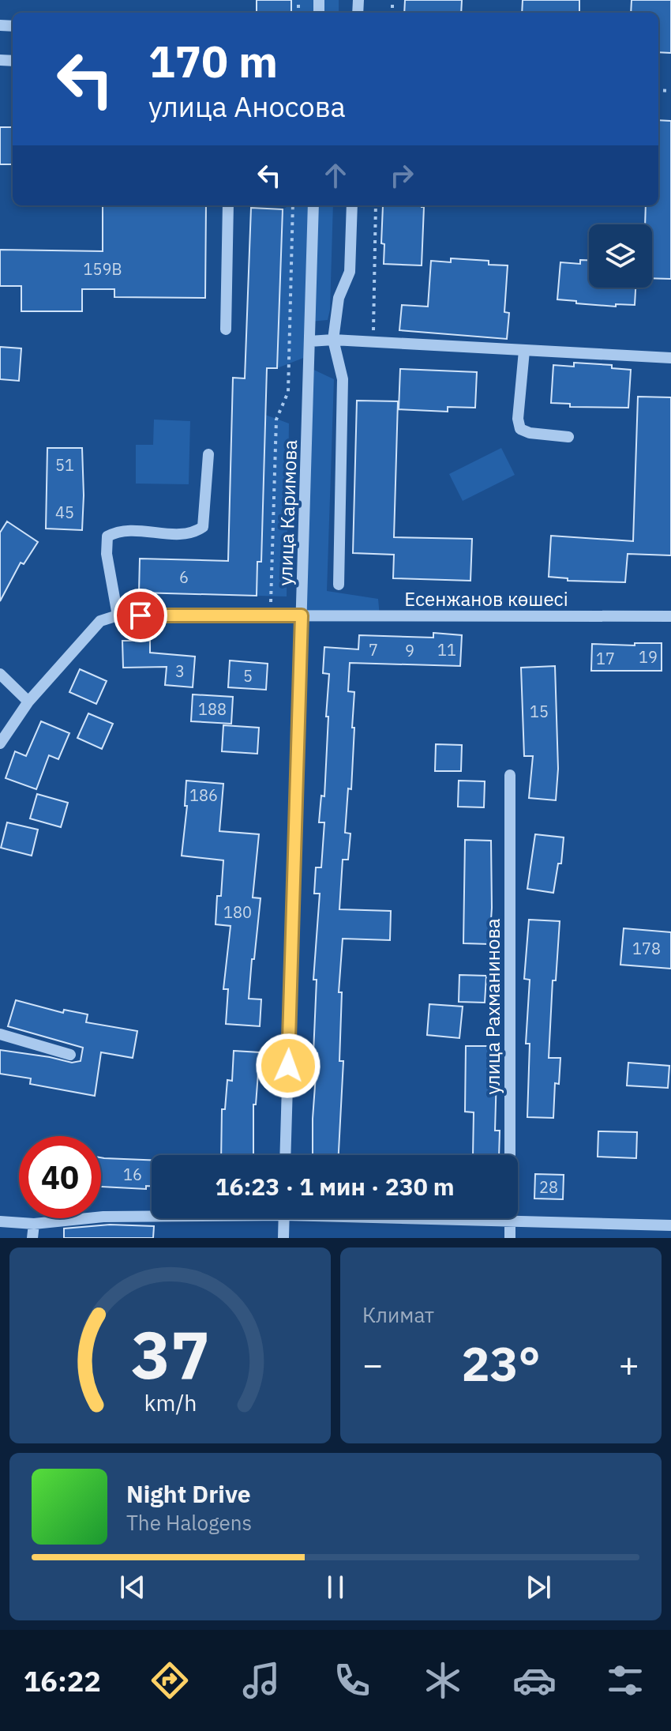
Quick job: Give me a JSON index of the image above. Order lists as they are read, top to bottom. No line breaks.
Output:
{"streets":{"street":["улица Каримова","Есенжанов көшесі","улица Рахманинова"]},"crossings":[["улица Каримова","Есенжанов көшесі"]],"house_numbers":["159В","51","45","6","7","11","9","19","17","3","5","188","15","186","180","178","16","28"],"page":{"turn":["170 m","улица Аносова"],"limit":"40","trip":"16:23 · 1 мин · 230 m","tile":"Климат","heat":["−","23°","+"],"song":["Night Drive","The Halogens"],"tabs":"16:22","gauge":["37","km/h"]}}
